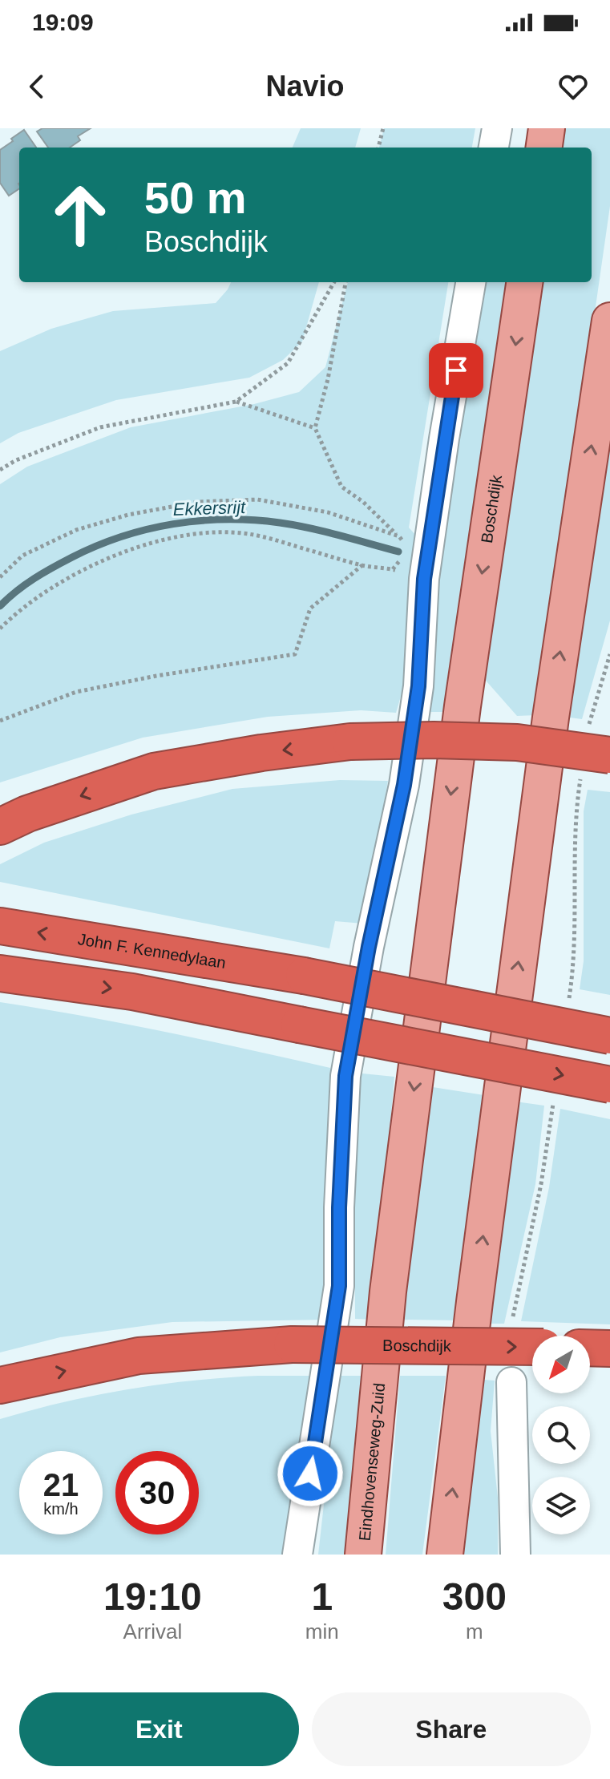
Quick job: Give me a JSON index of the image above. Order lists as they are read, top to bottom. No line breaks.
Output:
{"streets":{"highway":["Boschdijk","John F. Kennedylaan"],"main road":["Eindhovenseweg-Zuid"]},"crossings":[["Boschdijk","Eindhovenseweg-Zuid"]],"water":["Ekkersrijt"],"north":"bottom left","page":{"status":"19:09","header":"Navio","turn":["50 m","Boschdijk"],"speed":"21 km/h","limit":"30","eta":["19:10","Arrival","1","min","300","m"],"buttons":["Exit","Share"]}}
